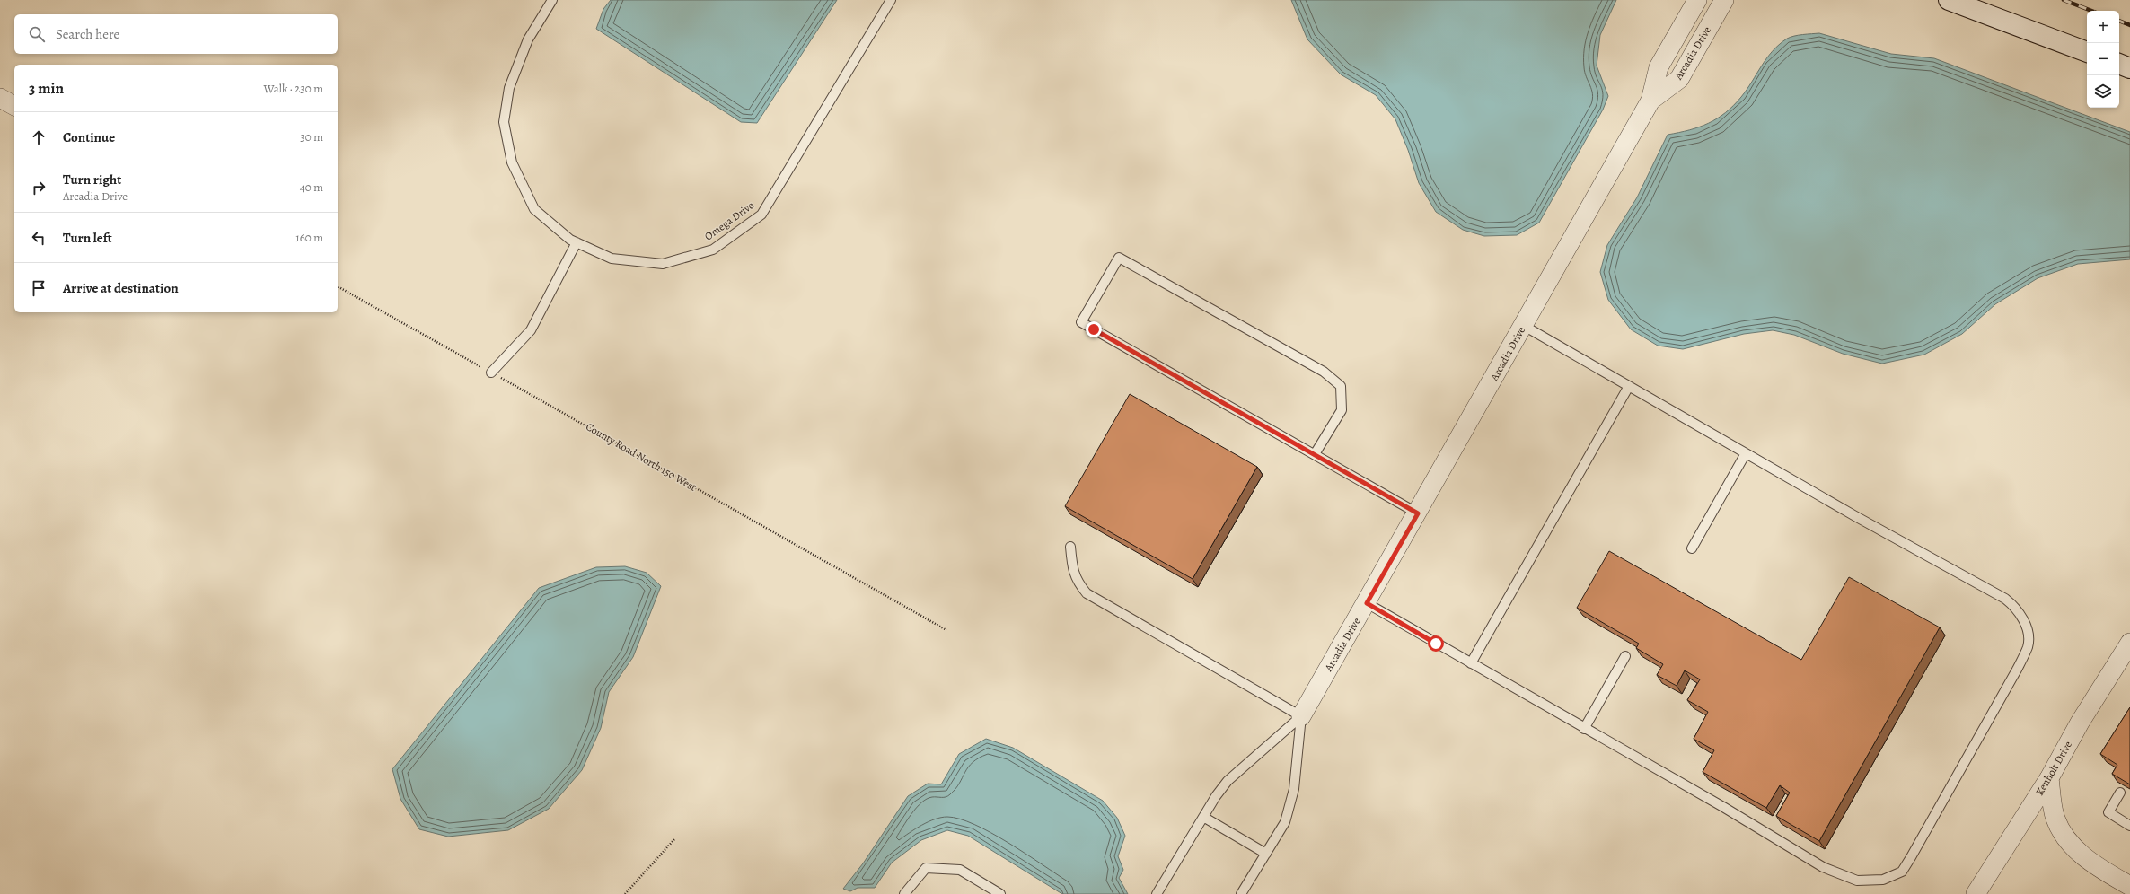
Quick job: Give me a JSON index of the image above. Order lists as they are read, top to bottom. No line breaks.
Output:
{"streets":{"street":["Arcadia Drive","Kenholt Drive"],"lane":["Omega Drive"],"path":["County Road North 150 West"]},"page":{"map_buttons":["+","−"],"search":"Search here","heading":["3 min","Walk · 230 m"],"list":[["Continue","30 m"],["Turn right","Arcadia Drive","40 m"],["Turn left","160 m"],"Arrive at destination"]}}
